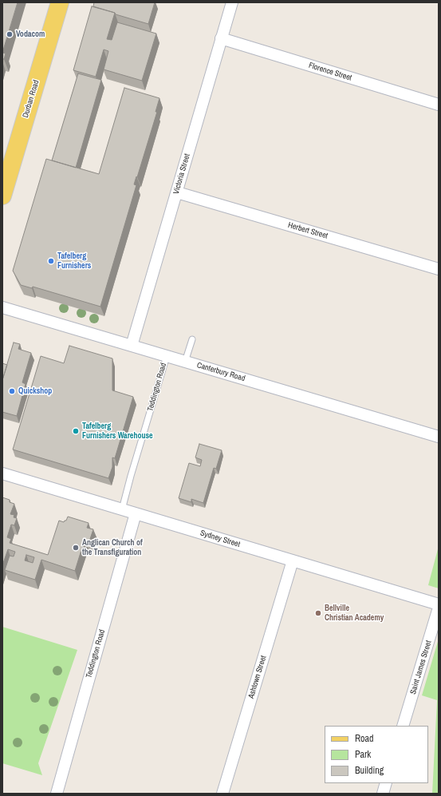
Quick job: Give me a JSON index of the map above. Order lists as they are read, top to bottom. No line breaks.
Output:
{"streets":{"main road":["Durban Road"],"street":["Florence Street","Victoria Street","Herbert Street","Canterbury Road","Teddington Road","Sydney Street","Saint James Street","Ashtown Street"]},"crossings":[["Florence Street","Victoria Street"],["Victoria Street","Herbert Street"],["Victoria Street","Canterbury Road"],["Canterbury Road","Teddington Road"],["Teddington Road","Sydney Street"],["Sydney Street","Ashtown Street"]],"places":["Vodacom","Tafelberg Furnishers","Quickshop","Tafelberg Furnishers Warehouse","Anglican Church of the Transfiguration","Bellville Christian Academy"],"legend":["Road","Park","Building"]}
